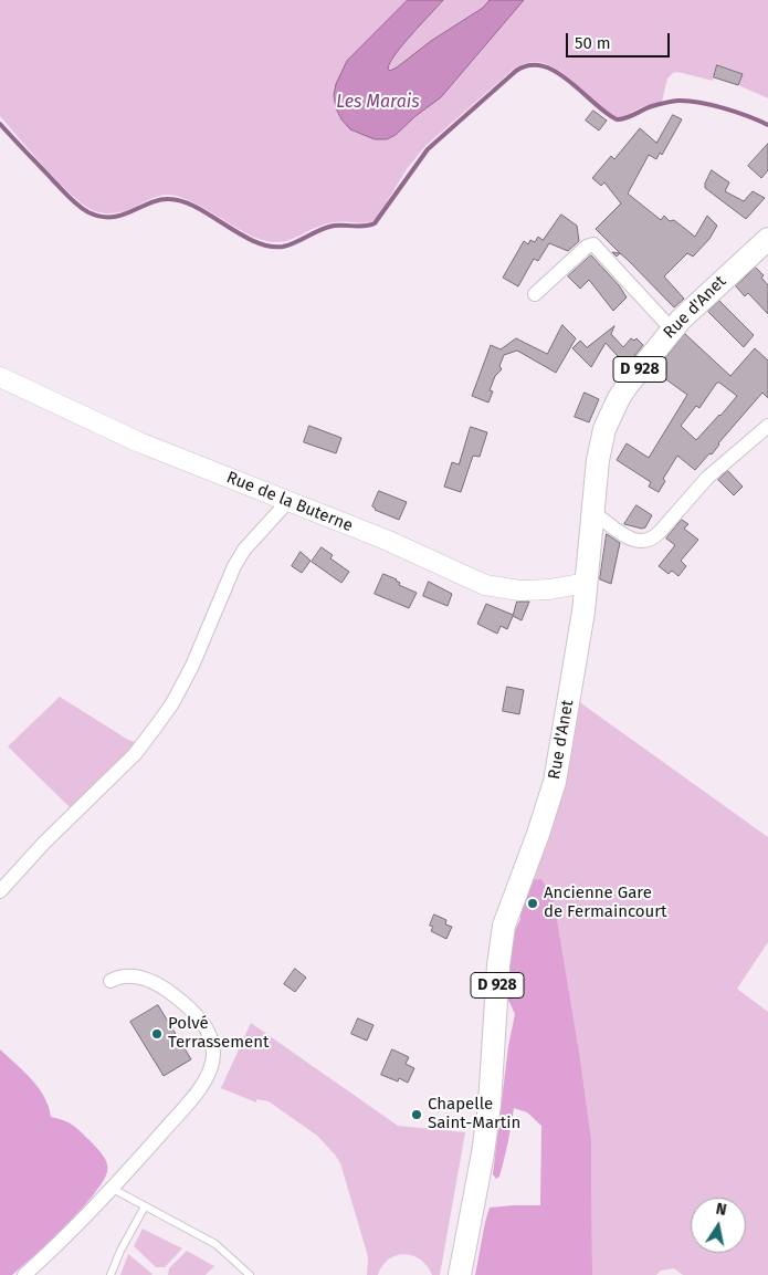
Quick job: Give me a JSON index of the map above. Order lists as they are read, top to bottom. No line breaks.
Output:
{"streets":{"main road":["Rue d'Anet","D 928"],"street":["Rue de la Buterne"]},"crossings":[["Rue d'Anet","Rue de la Buterne"]],"water":["Les Marais"],"places":["Ancienne Gare de Fermaincourt","Polvé Terrassement","Chapelle Saint-Martin"],"scale_bar":"50 m","north":"top"}
